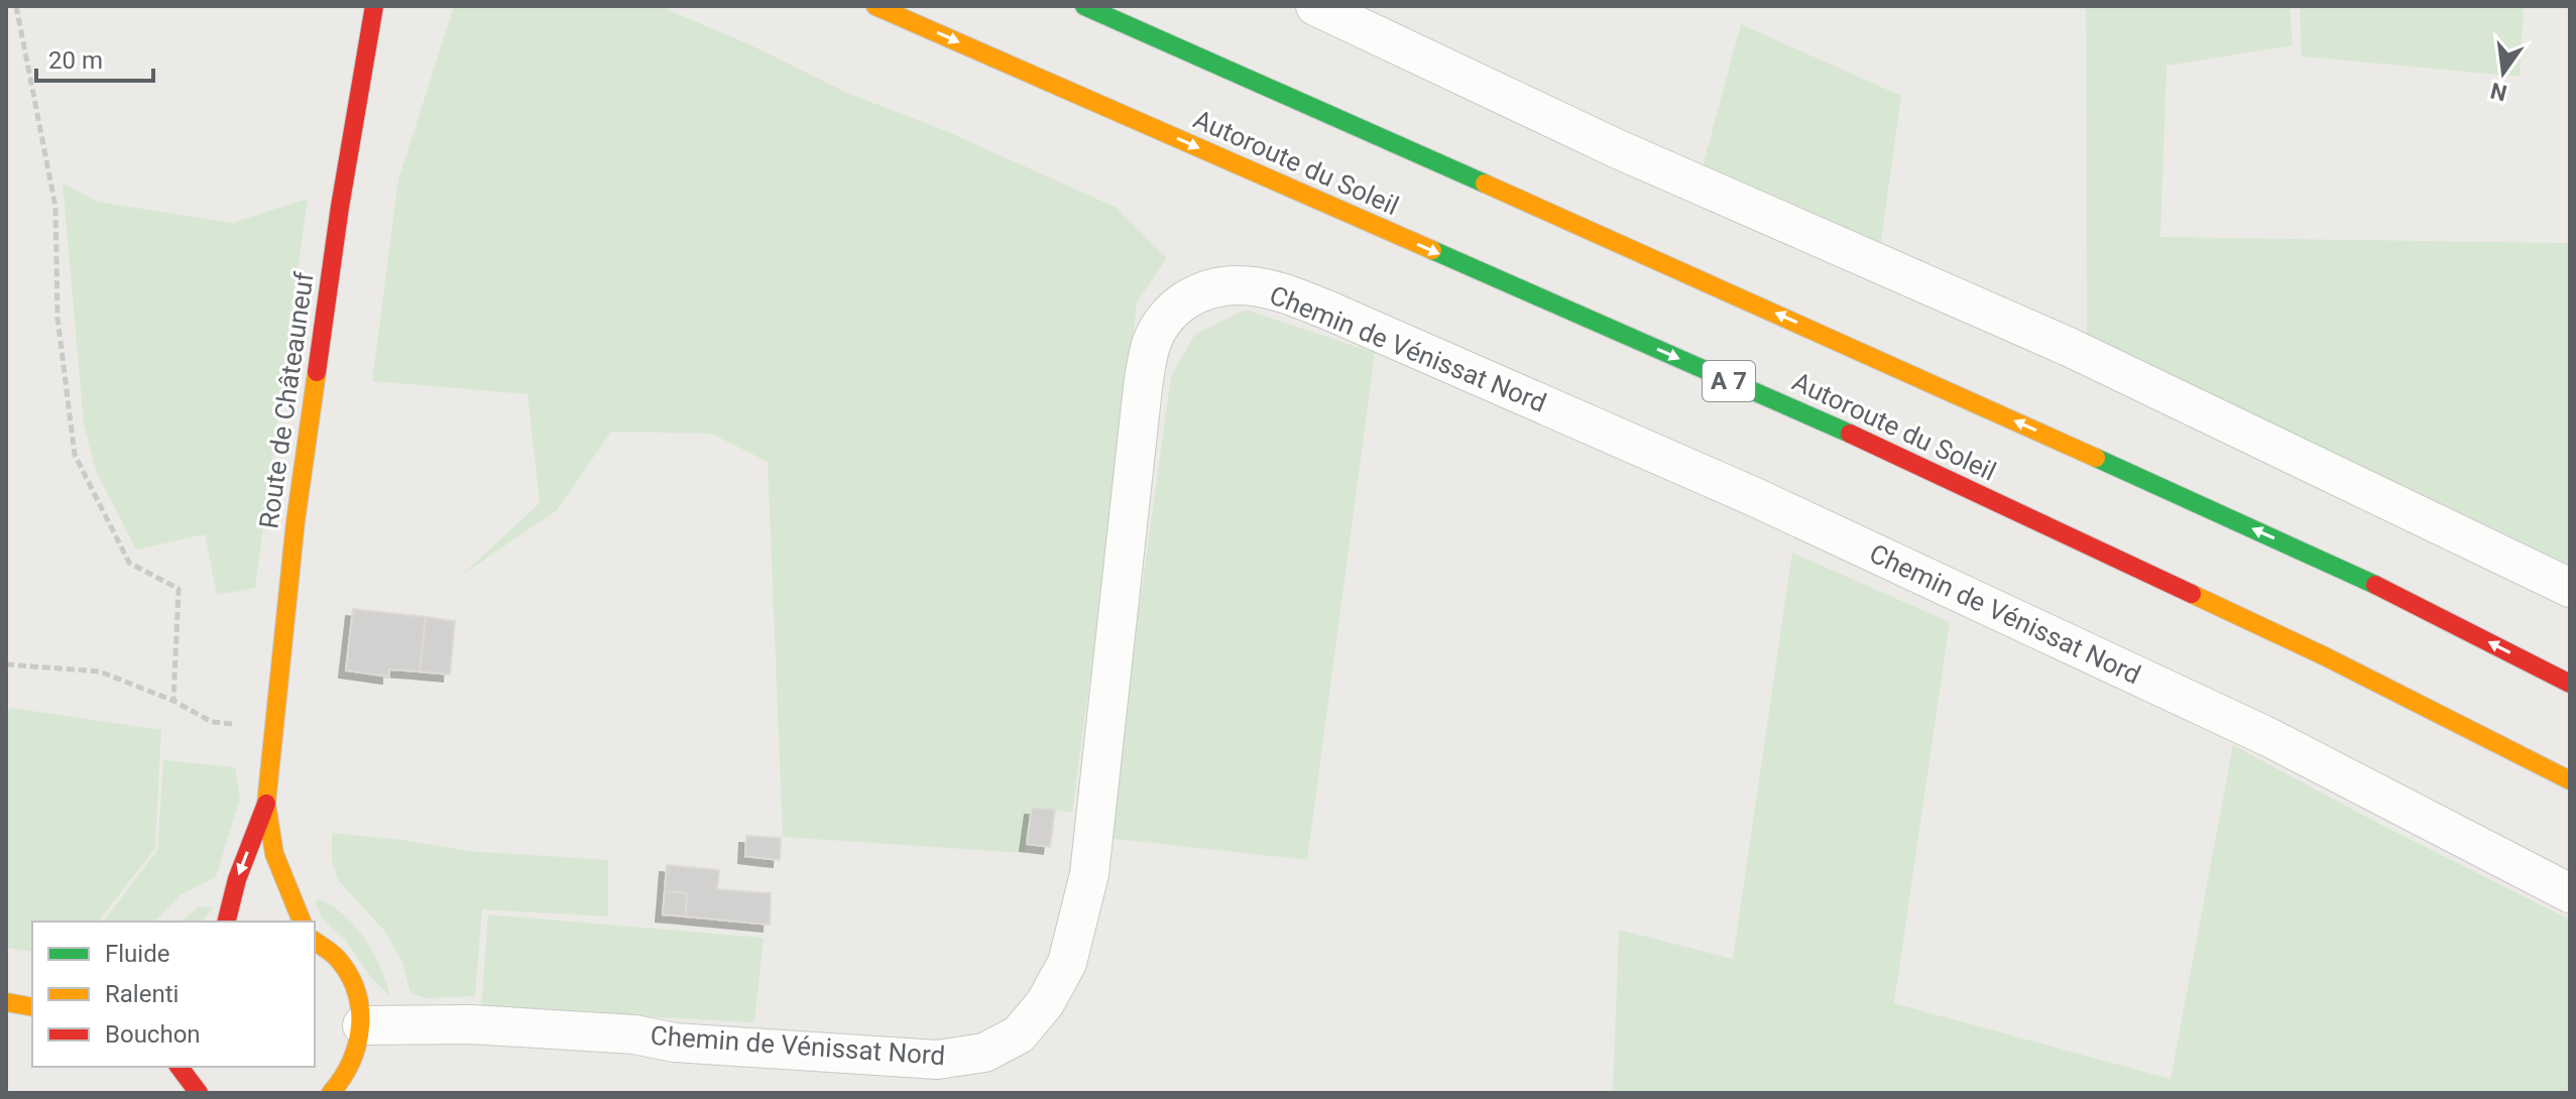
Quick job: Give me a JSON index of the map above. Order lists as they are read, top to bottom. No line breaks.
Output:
{"streets":{"main road":["Autoroute du Soleil","A 7","Route de Châteauneuf"],"street":["Chemin de Vénissat Nord"]},"legend":["Fluide","Ralenti","Bouchon"],"scale_bar":"20 m","north":"bottom"}
